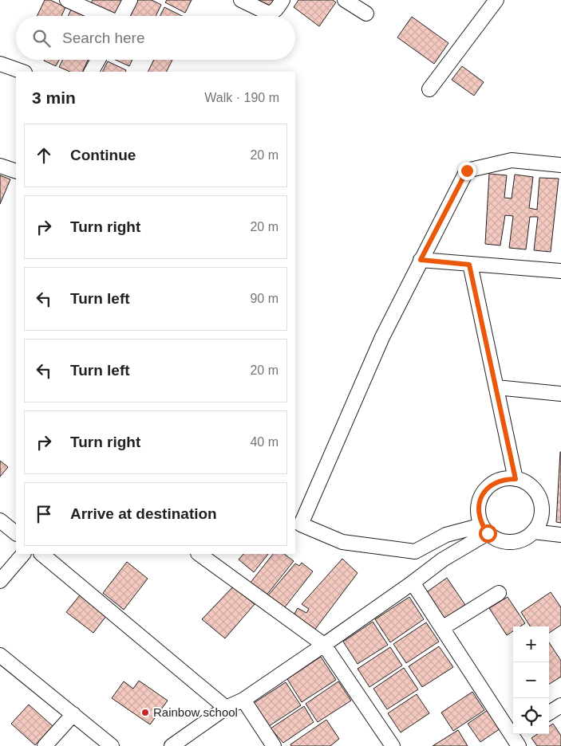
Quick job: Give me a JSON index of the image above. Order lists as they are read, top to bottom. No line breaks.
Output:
{"places":["Rainbow school"],"page":{"search":"Search here","heading":["3 min","Walk · 190 m"],"list":[["Continue","20 m"],["Turn right","20 m"],["Turn left","90 m"],["Turn left","20 m"],["Turn right","40 m"],"Arrive at destination"],"map_buttons":["+","−"]}}
